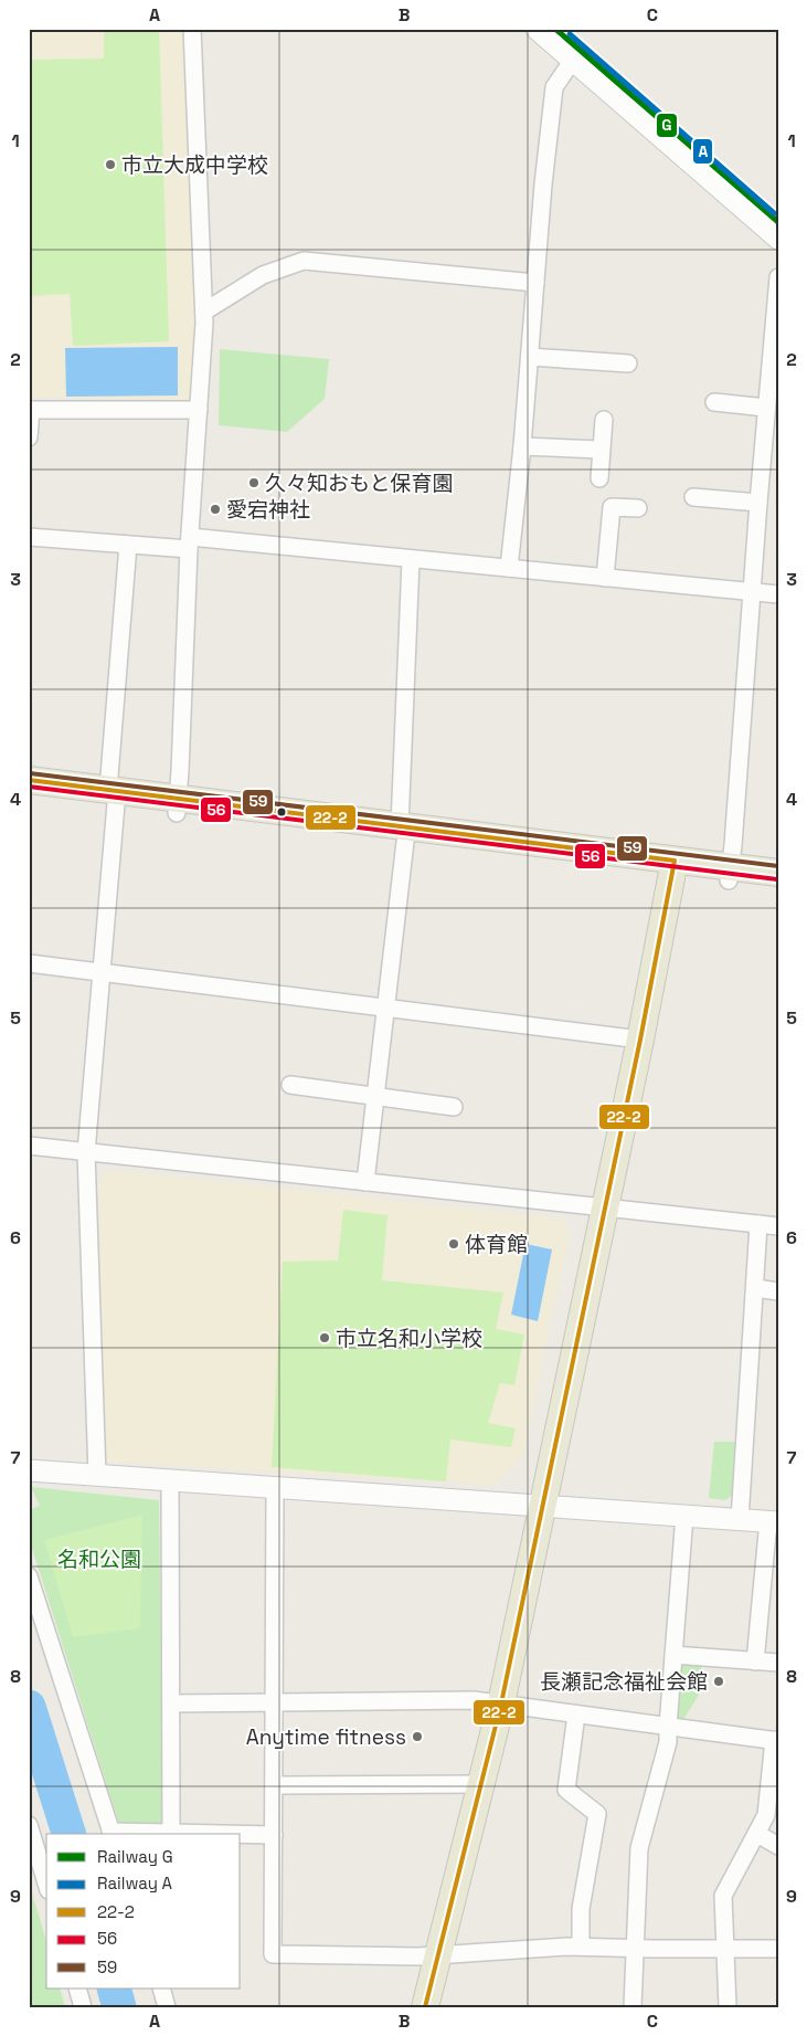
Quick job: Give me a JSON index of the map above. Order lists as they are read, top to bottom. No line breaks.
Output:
{"parks":["名和公園"],"places":["市立大成中学校","久々知おもと保育園","愛宕神社","体育館","市立名和小学校","長瀬記念福祉会館","Anytime fitness"],"lines":["rail line G","rail line A","transit line 59","transit line 22-2","transit line 56"],"legend":["Railway G","Railway A","22-2","56","59"],"grid":{"columns":["A","B","C"],"rows":["1","2","3","4","5","6","7","8","9"]}}
